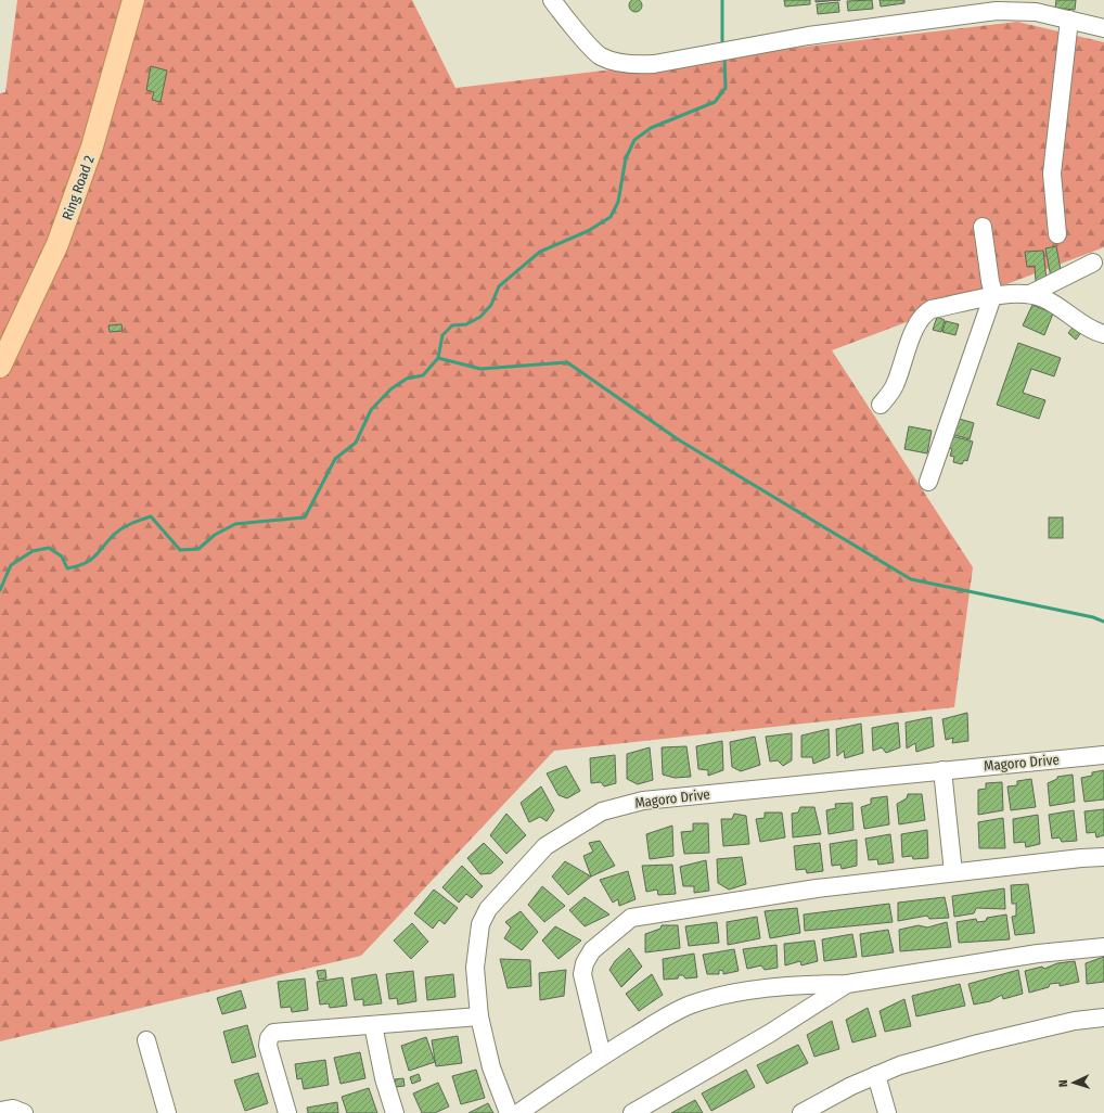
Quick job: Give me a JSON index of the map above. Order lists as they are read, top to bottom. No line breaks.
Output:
{"streets":{"main road":["Ring Road 2"],"street":["Magoro Drive"]},"north":"left"}
